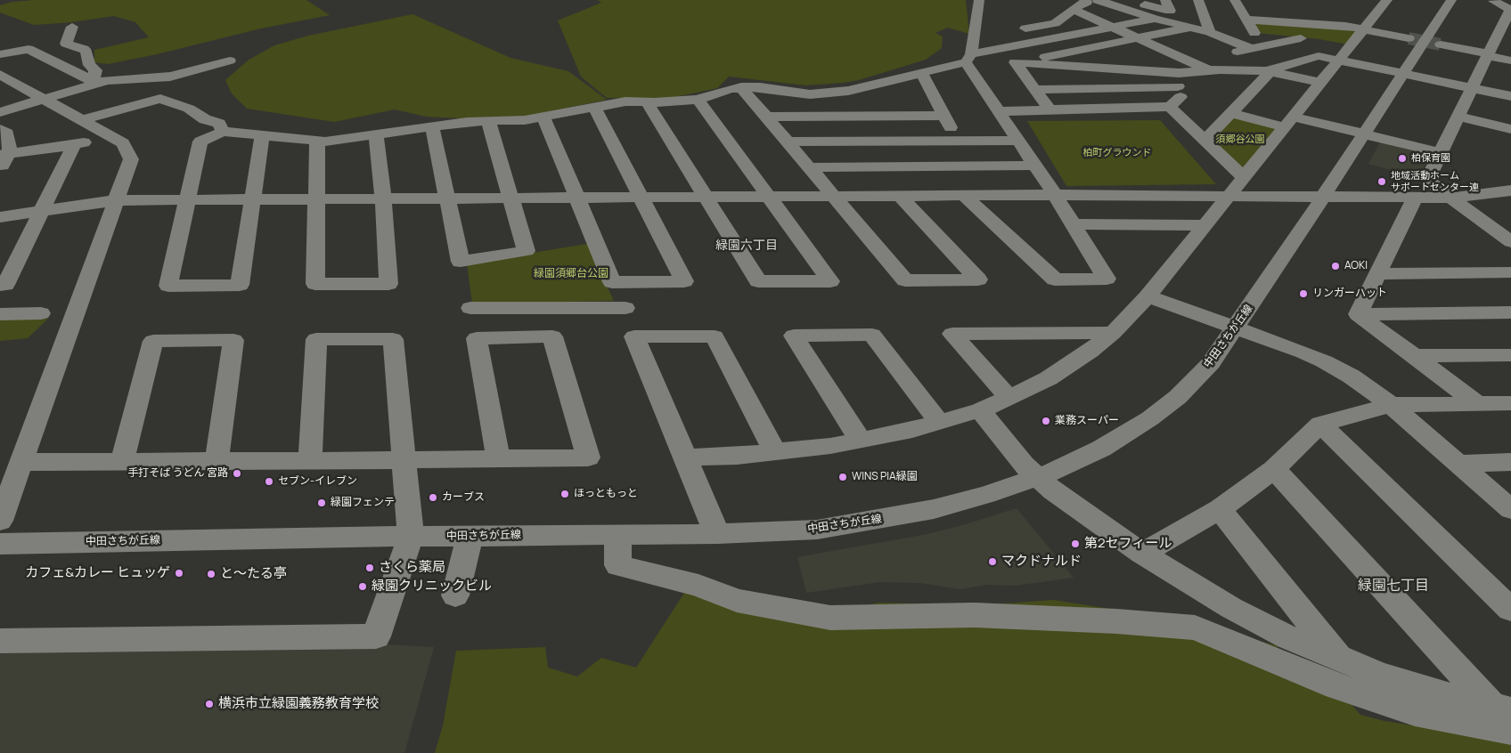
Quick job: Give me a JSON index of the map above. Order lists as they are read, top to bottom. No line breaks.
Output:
{"streets":{"street":["中田さちが丘線"]},"districts":["緑園六丁目","緑園七丁目"],"parks":["須郷谷公園","柏町グラウンド","緑園須郷台公園"],"places":["柏保育園","地域活動ホーム サポートセンター連","AOKI","リンガーハット","業務スーパー","手打そば うどん 宮路","WINS PIA緑園","セブン-イレブン","ほっともっと","カーブス","緑園フェンテ","第2セフィール","マクドナルド","さくら薬局","カフェ&カレー ヒュッゲ","と～たる亭","緑園クリニックビル","横浜市立緑園義務教育学校"]}
